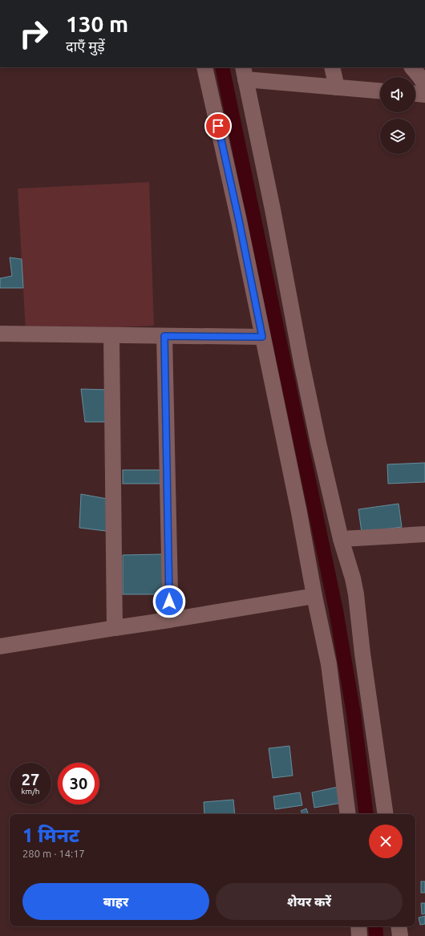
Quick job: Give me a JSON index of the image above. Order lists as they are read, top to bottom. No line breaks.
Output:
{"page":{"turn":["130 m","दाएँ मुड़ें"],"speed":"27 km/h","limit":"30","heading":["1 मिनट","280 m · 14:17"],"buttons":["बाहर","शेयर करें"]}}
